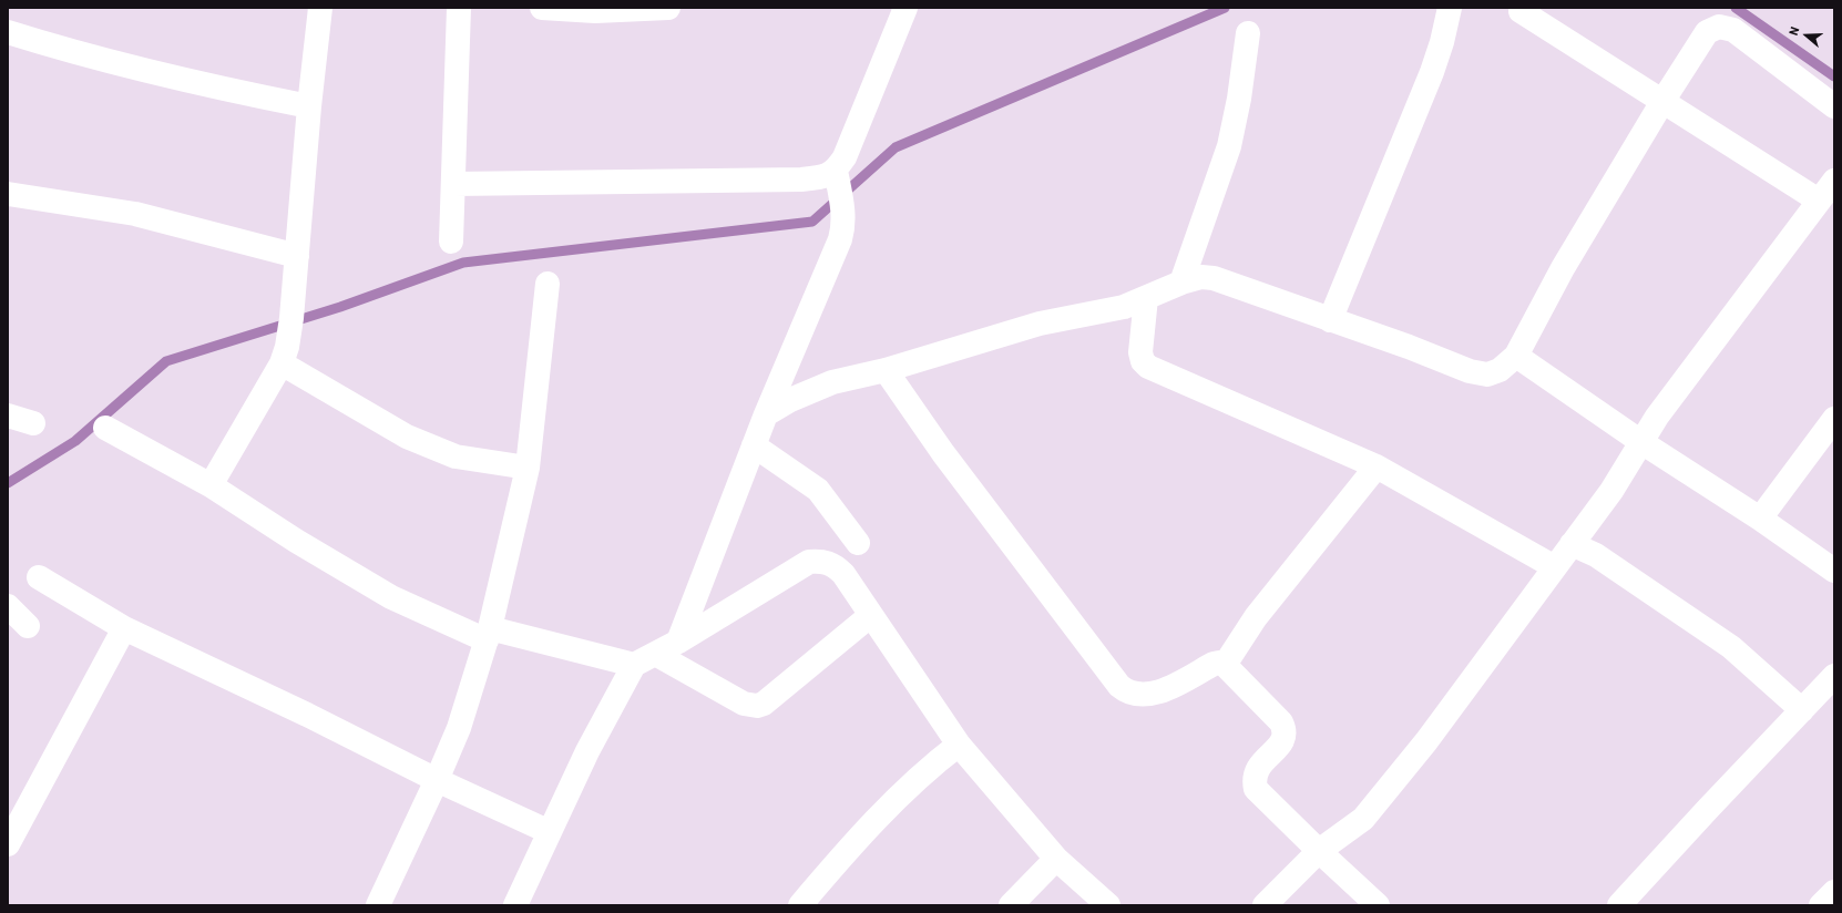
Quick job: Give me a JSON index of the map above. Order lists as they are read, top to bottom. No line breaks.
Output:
{"north":"left"}
